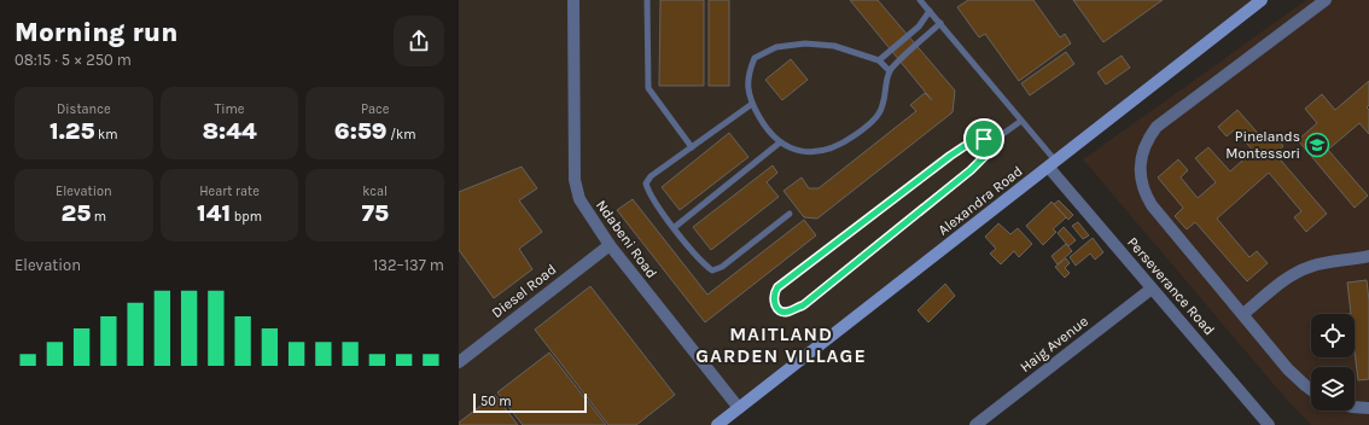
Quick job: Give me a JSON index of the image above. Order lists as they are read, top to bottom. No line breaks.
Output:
{"streets":{"street":["Alexandra Road","Ndabeni Road","Perseverance Road","Diesel Road","Haig Avenue"]},"crossings":[["Alexandra Road","Ndabeni Road"],["Alexandra Road","Perseverance Road"],["Ndabeni Road","Diesel Road"],["Perseverance Road","Haig Avenue"]],"districts":["MAITLAND GARDEN VILLAGE"],"places":{"school or university":["Pinelands Montessori"]},"scale_bar":"50 m","page":{"heading":["Morning run","08:15 · 5 × 250 m"],"stats":[["Distance","1.25 km"],["Time","8:44"],["Pace","6:59 /km"],["Elevation","25 m"],["Heart rate","141 bpm"],["kcal","75"]],"chart":["Elevation","132–137 m"],"scale":"50 m"}}
